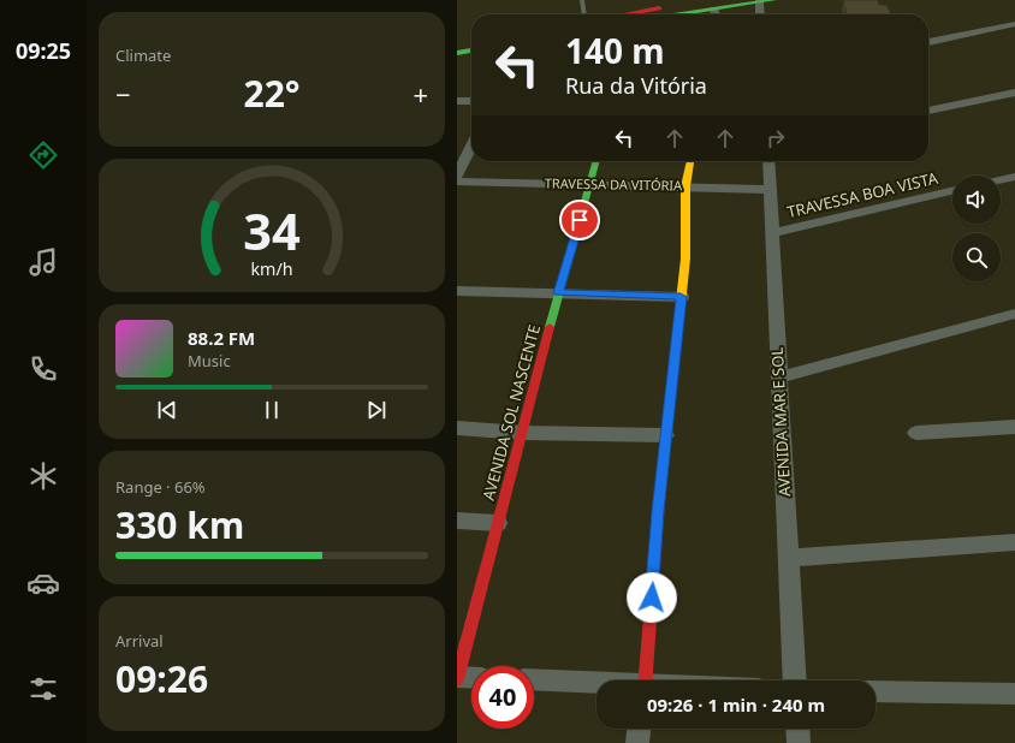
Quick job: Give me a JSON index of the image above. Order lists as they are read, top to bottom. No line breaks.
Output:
{"streets":{"main road":["AVENIDA SOL NASCENTE"],"street":["TRAVESSA DA VITÓRIA","TRAVESSA BOA VISTA","AVENIDA MAR E SOL"]},"crossings":[["TRAVESSA DA VITÓRIA","AVENIDA SOL NASCENTE"],["TRAVESSA DA VITÓRIA","AVENIDA MAR E SOL"],["TRAVESSA BOA VISTA","AVENIDA MAR E SOL"]],"page":{"tabs":"09:25","tile":["Climate",["Range · 66%","330 km"],["Arrival","09:26"]],"turn":["140 m","Rua da Vitória"],"heat":["−","22°","+"],"song":["88.2 FM","Music"],"limit":"40","trip":"09:26 · 1 min · 240 m","gauge":["34","km/h"]}}
